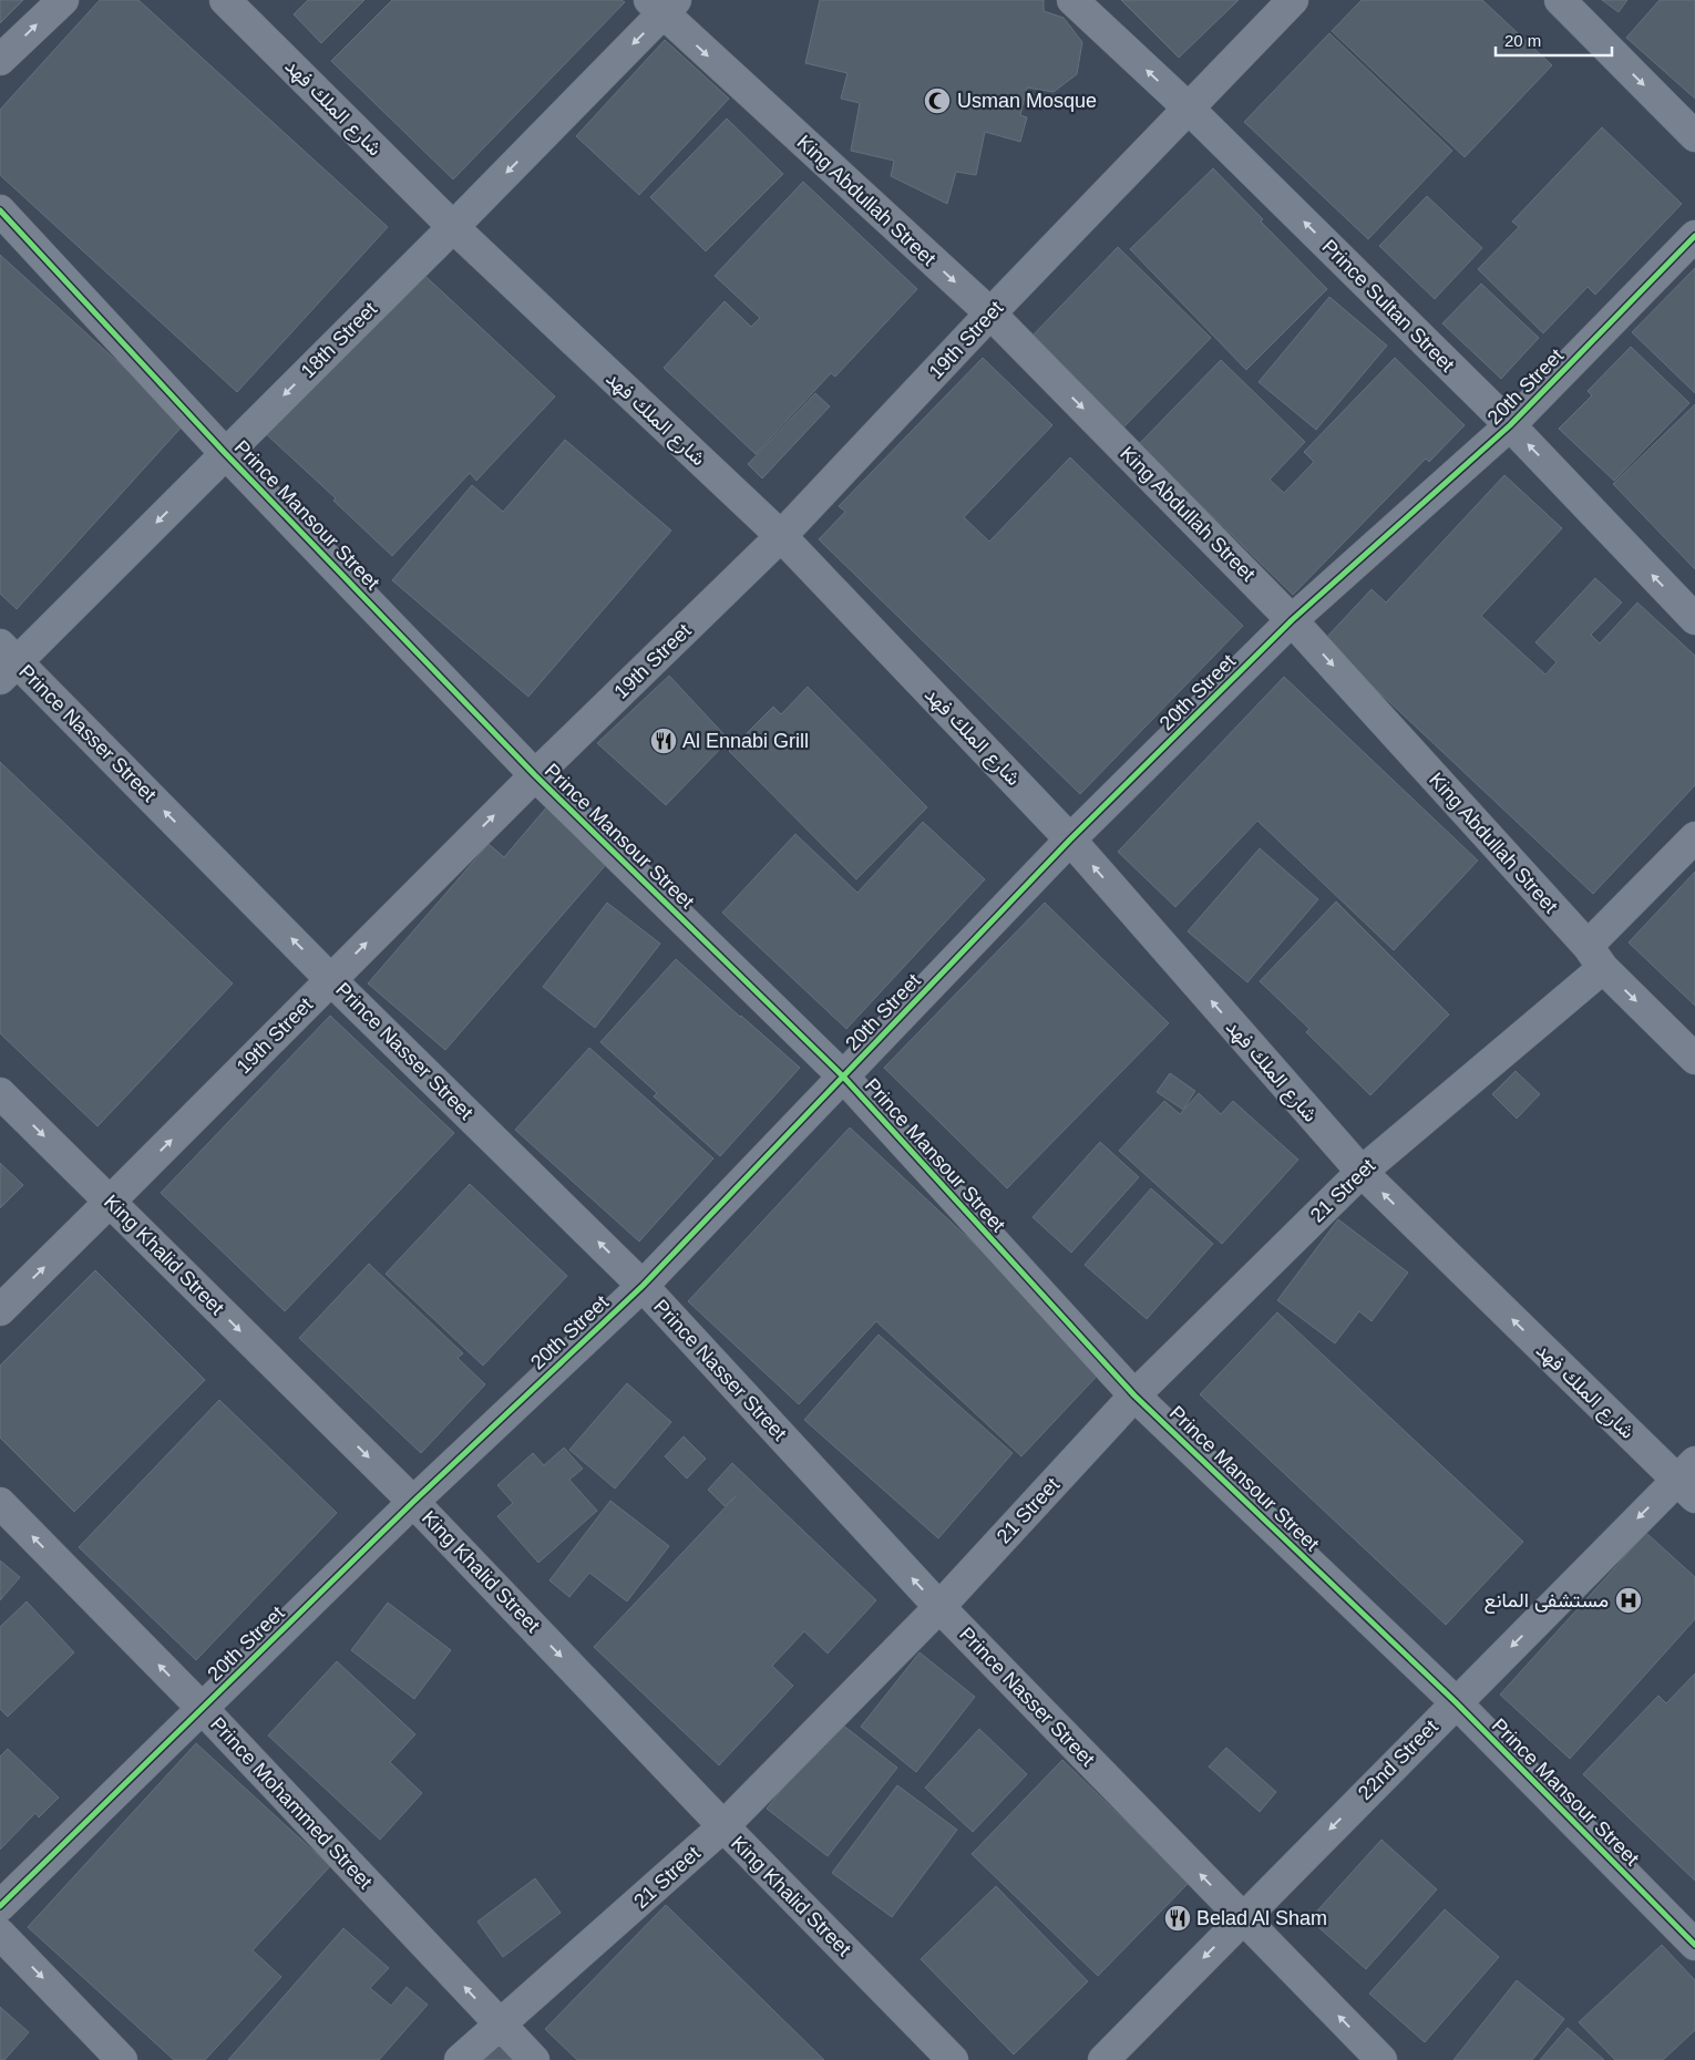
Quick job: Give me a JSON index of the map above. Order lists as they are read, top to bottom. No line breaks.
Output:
{"streets":{"street":["شارع الملك فهد","King Abdullah Street","Prince Sultan Street","18th Street","19th Street","20th Street","Prince Mansour Street","Prince Nasser Street","21 Street","King Khalid Street","22nd Street","Prince Mohammed Street"]},"crossings":[["شارع الملك فهد","18th Street"],["شارع الملك فهد","19th Street"],["شارع الملك فهد","20th Street"],["شارع الملك فهد","21 Street"],["شارع الملك فهد","22nd Street"],["King Abdullah Street","18th Street"],["King Abdullah Street","19th Street"],["King Abdullah Street","20th Street"],["King Abdullah Street","21 Street"],["Prince Sultan Street","19th Street"],["Prince Sultan Street","20th Street"],["18th Street","Prince Mansour Street"],["18th Street","Prince Nasser Street"],["19th Street","Prince Mansour Street"],["19th Street","Prince Nasser Street"],["19th Street","King Khalid Street"],["20th Street","Prince Mansour Street"],["20th Street","Prince Nasser Street"],["20th Street","King Khalid Street"],["20th Street","Prince Mohammed Street"],["Prince Mansour Street","21 Street"],["Prince Mansour Street","22nd Street"],["Prince Nasser Street","21 Street"],["Prince Nasser Street","22nd Street"],["21 Street","King Khalid Street"],["21 Street","Prince Mohammed Street"]],"one_way":["شارع الملك فهد","King Abdullah Street","Prince Sultan Street","18th Street","19th Street","Prince Nasser Street","King Khalid Street","22nd Street","Prince Mohammed Street"],"places":{"mosque":["Usman Mosque"],"restaurant":["Al Ennabi Grill","Belad Al Sham"],"hospital":["مستشفى المانع"]},"scale_bar":"20 m"}
